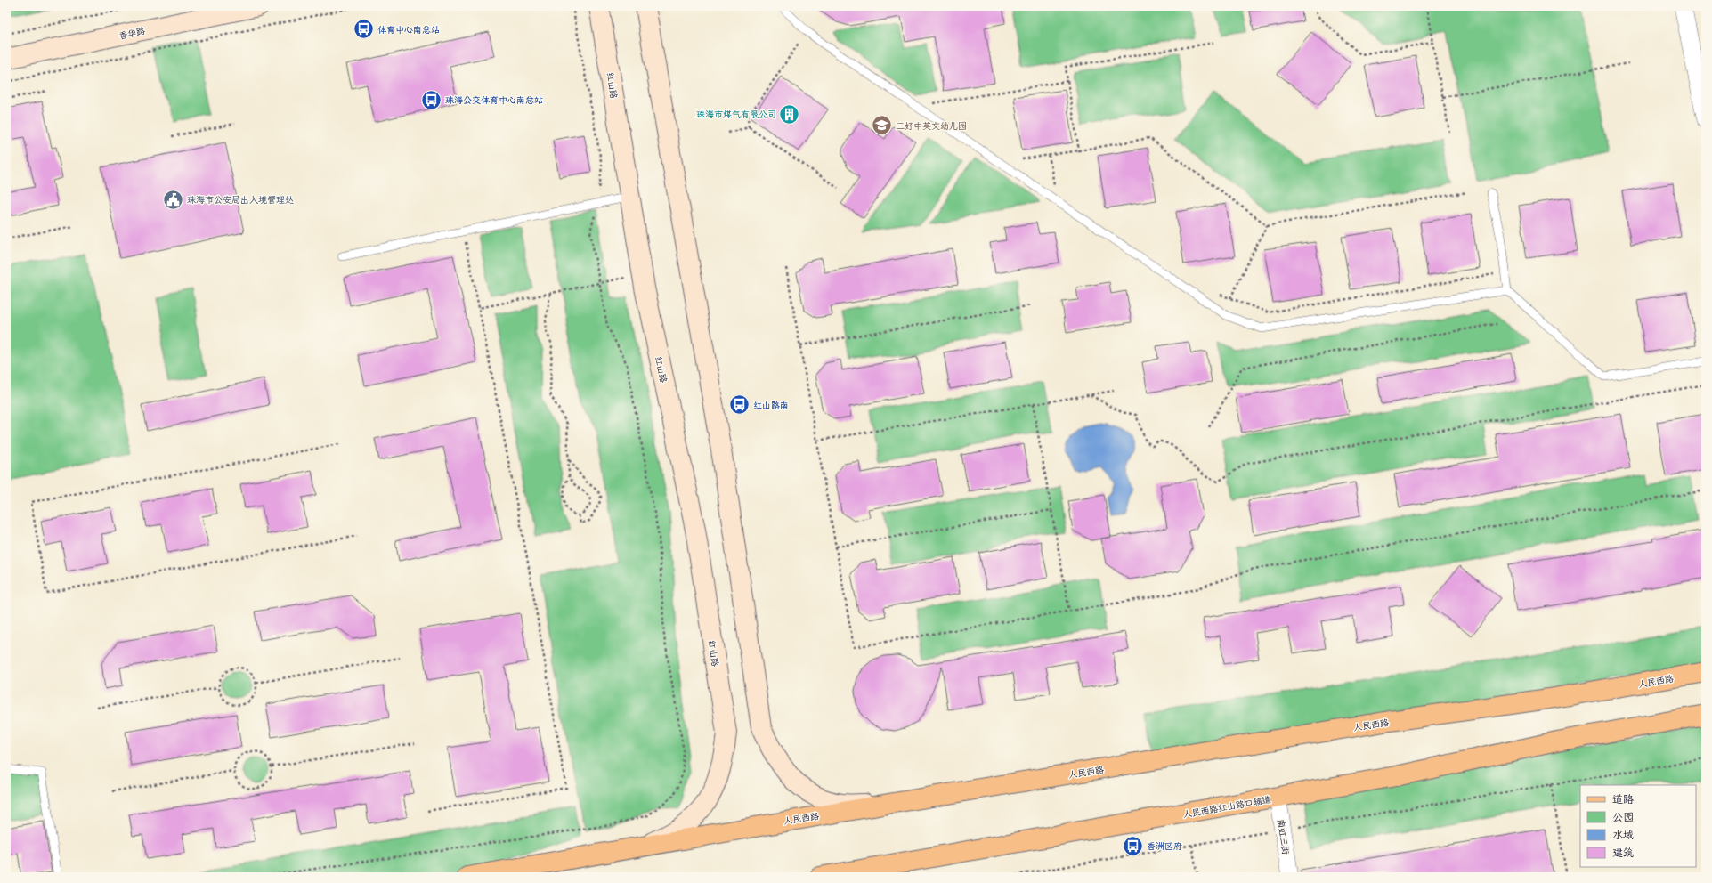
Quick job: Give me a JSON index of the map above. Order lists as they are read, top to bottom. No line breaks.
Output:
{"streets":{"main road":["香华路","红山路","人民西路","人民西路红山路口辅道"],"street":["南虹三街"]},"crossings":[["红山路","人民西路"],["人民西路红山路口辅道","南虹三街"]],"places":{"bus stop":["体育中心南总站","珠海公交体育中心南总站","红山路南","香洲区府"],"building":["珠海市煤气有限公司"],"school or university":["三好中英文幼儿园"],"public building":["珠海市公安局出入境管理处"]},"legend":["道路","公园","水域","建筑"]}
